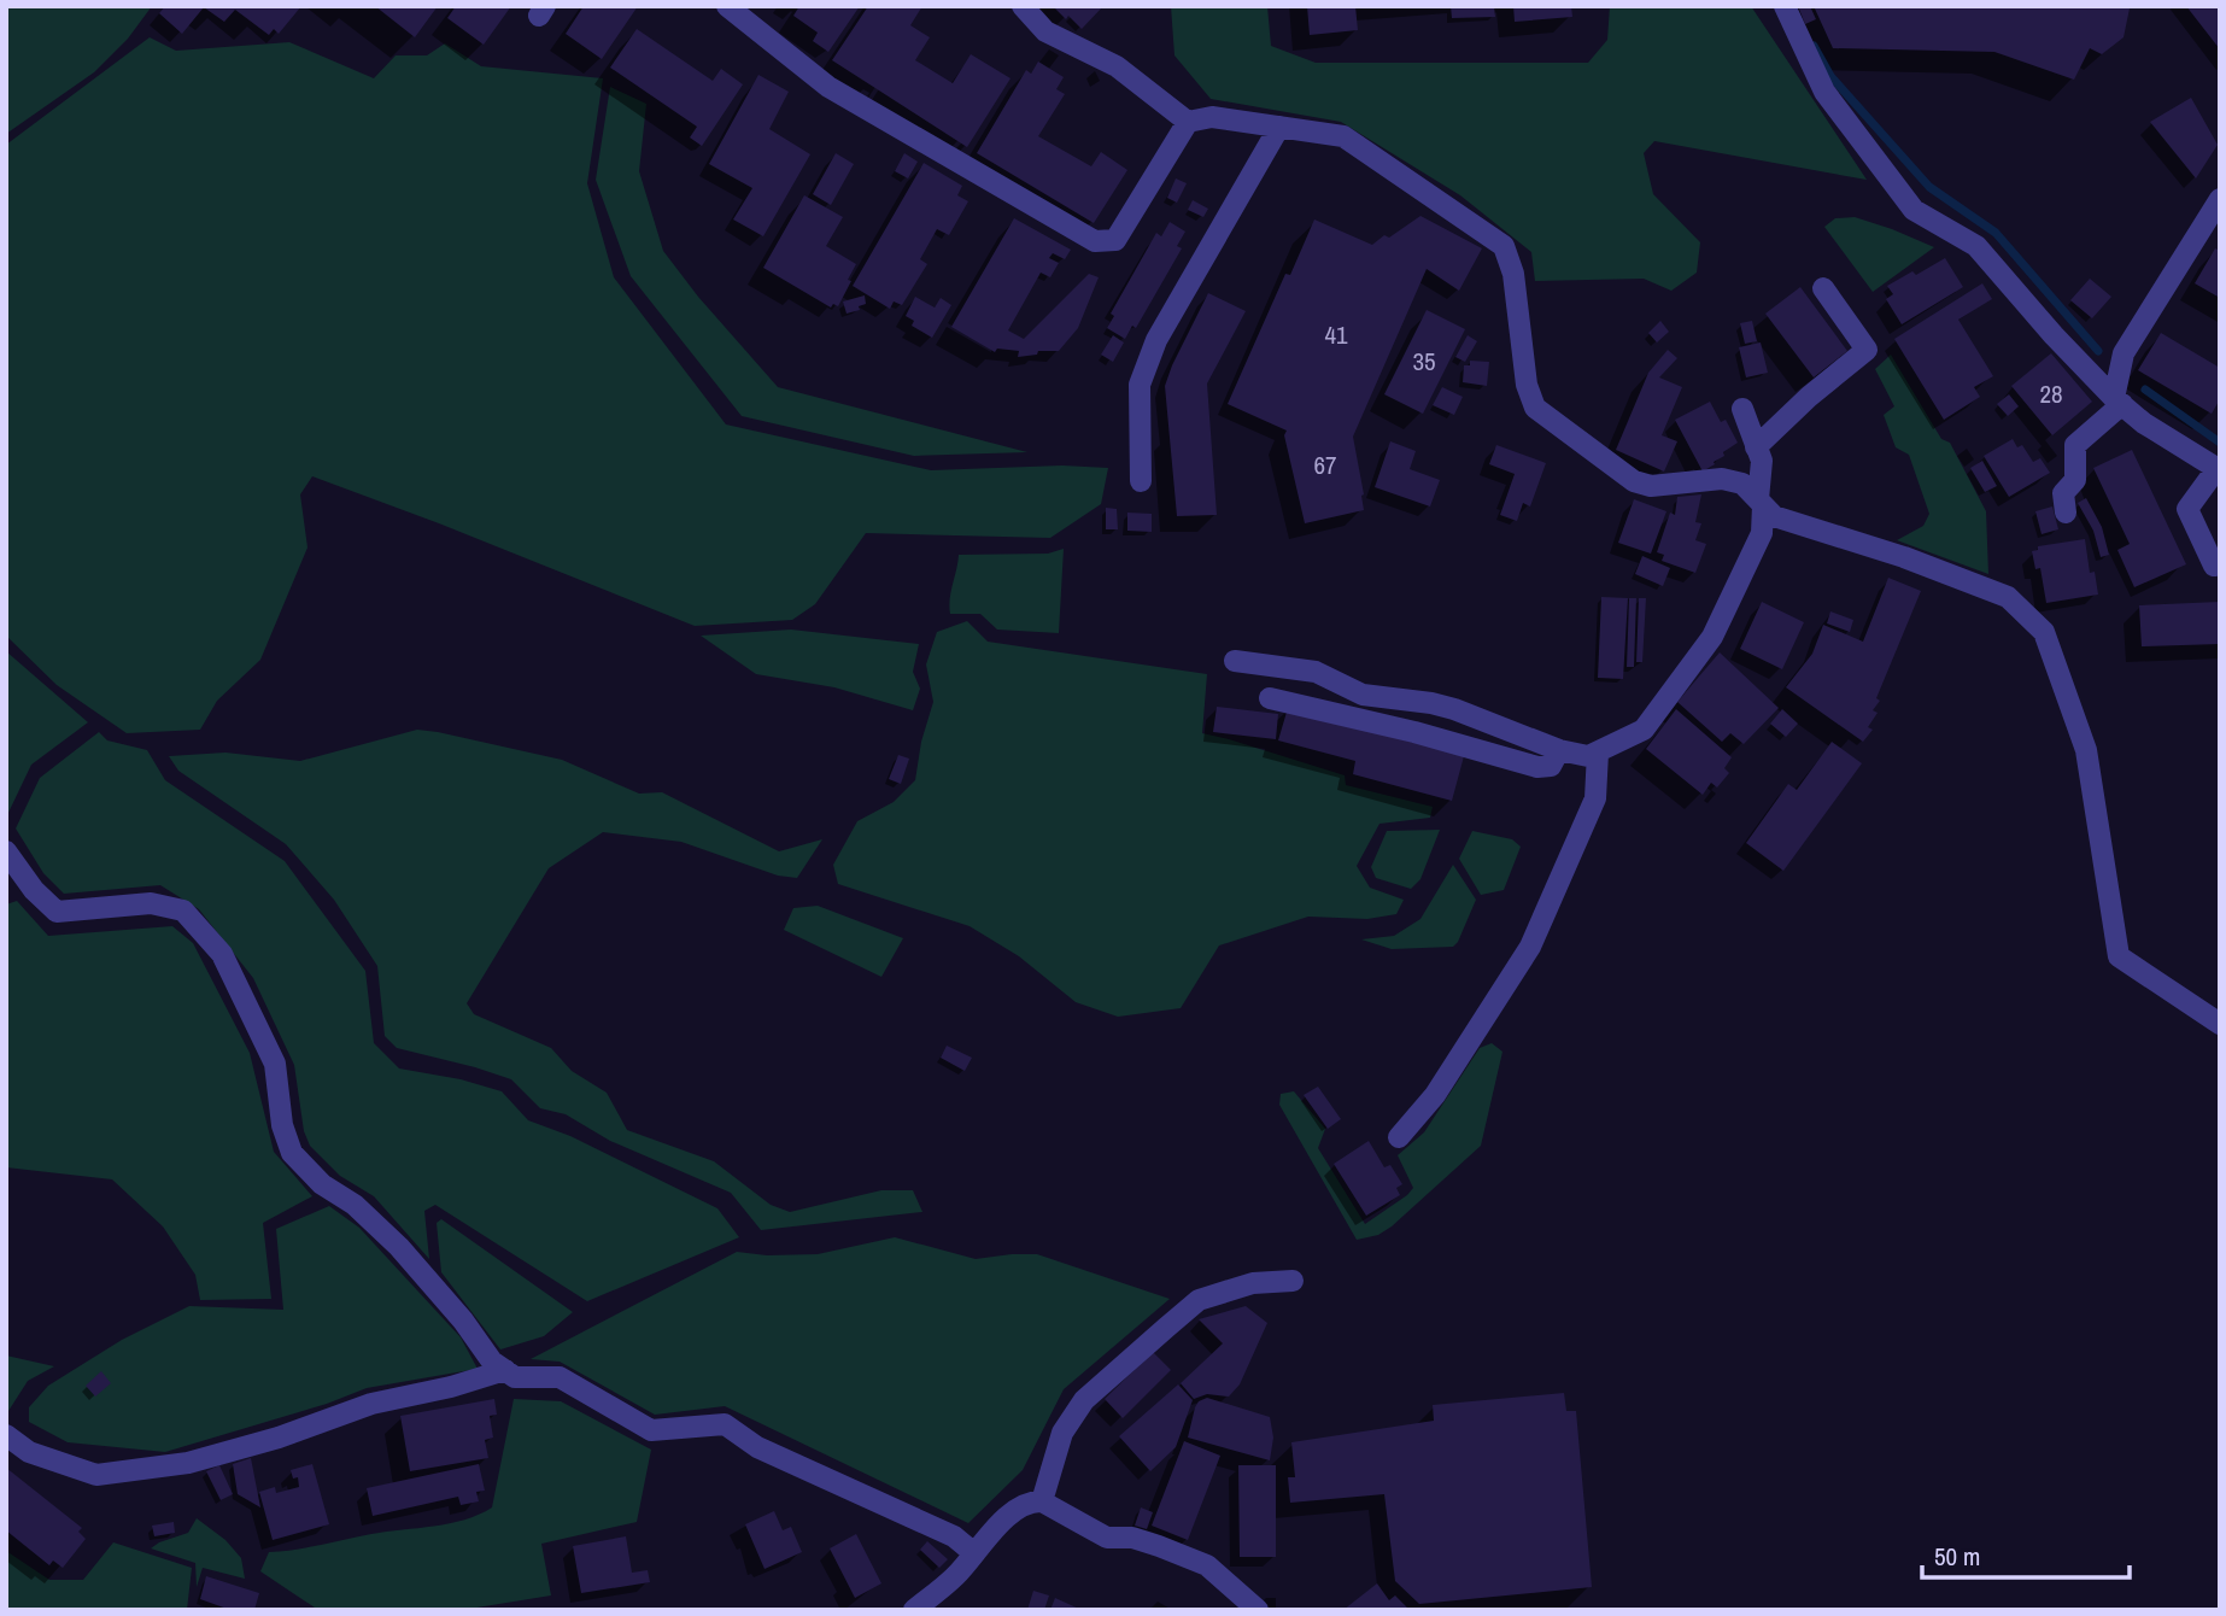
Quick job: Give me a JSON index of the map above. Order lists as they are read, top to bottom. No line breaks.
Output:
{"house_numbers":["41","35","28","67"],"scale_bar":"50 m"}
